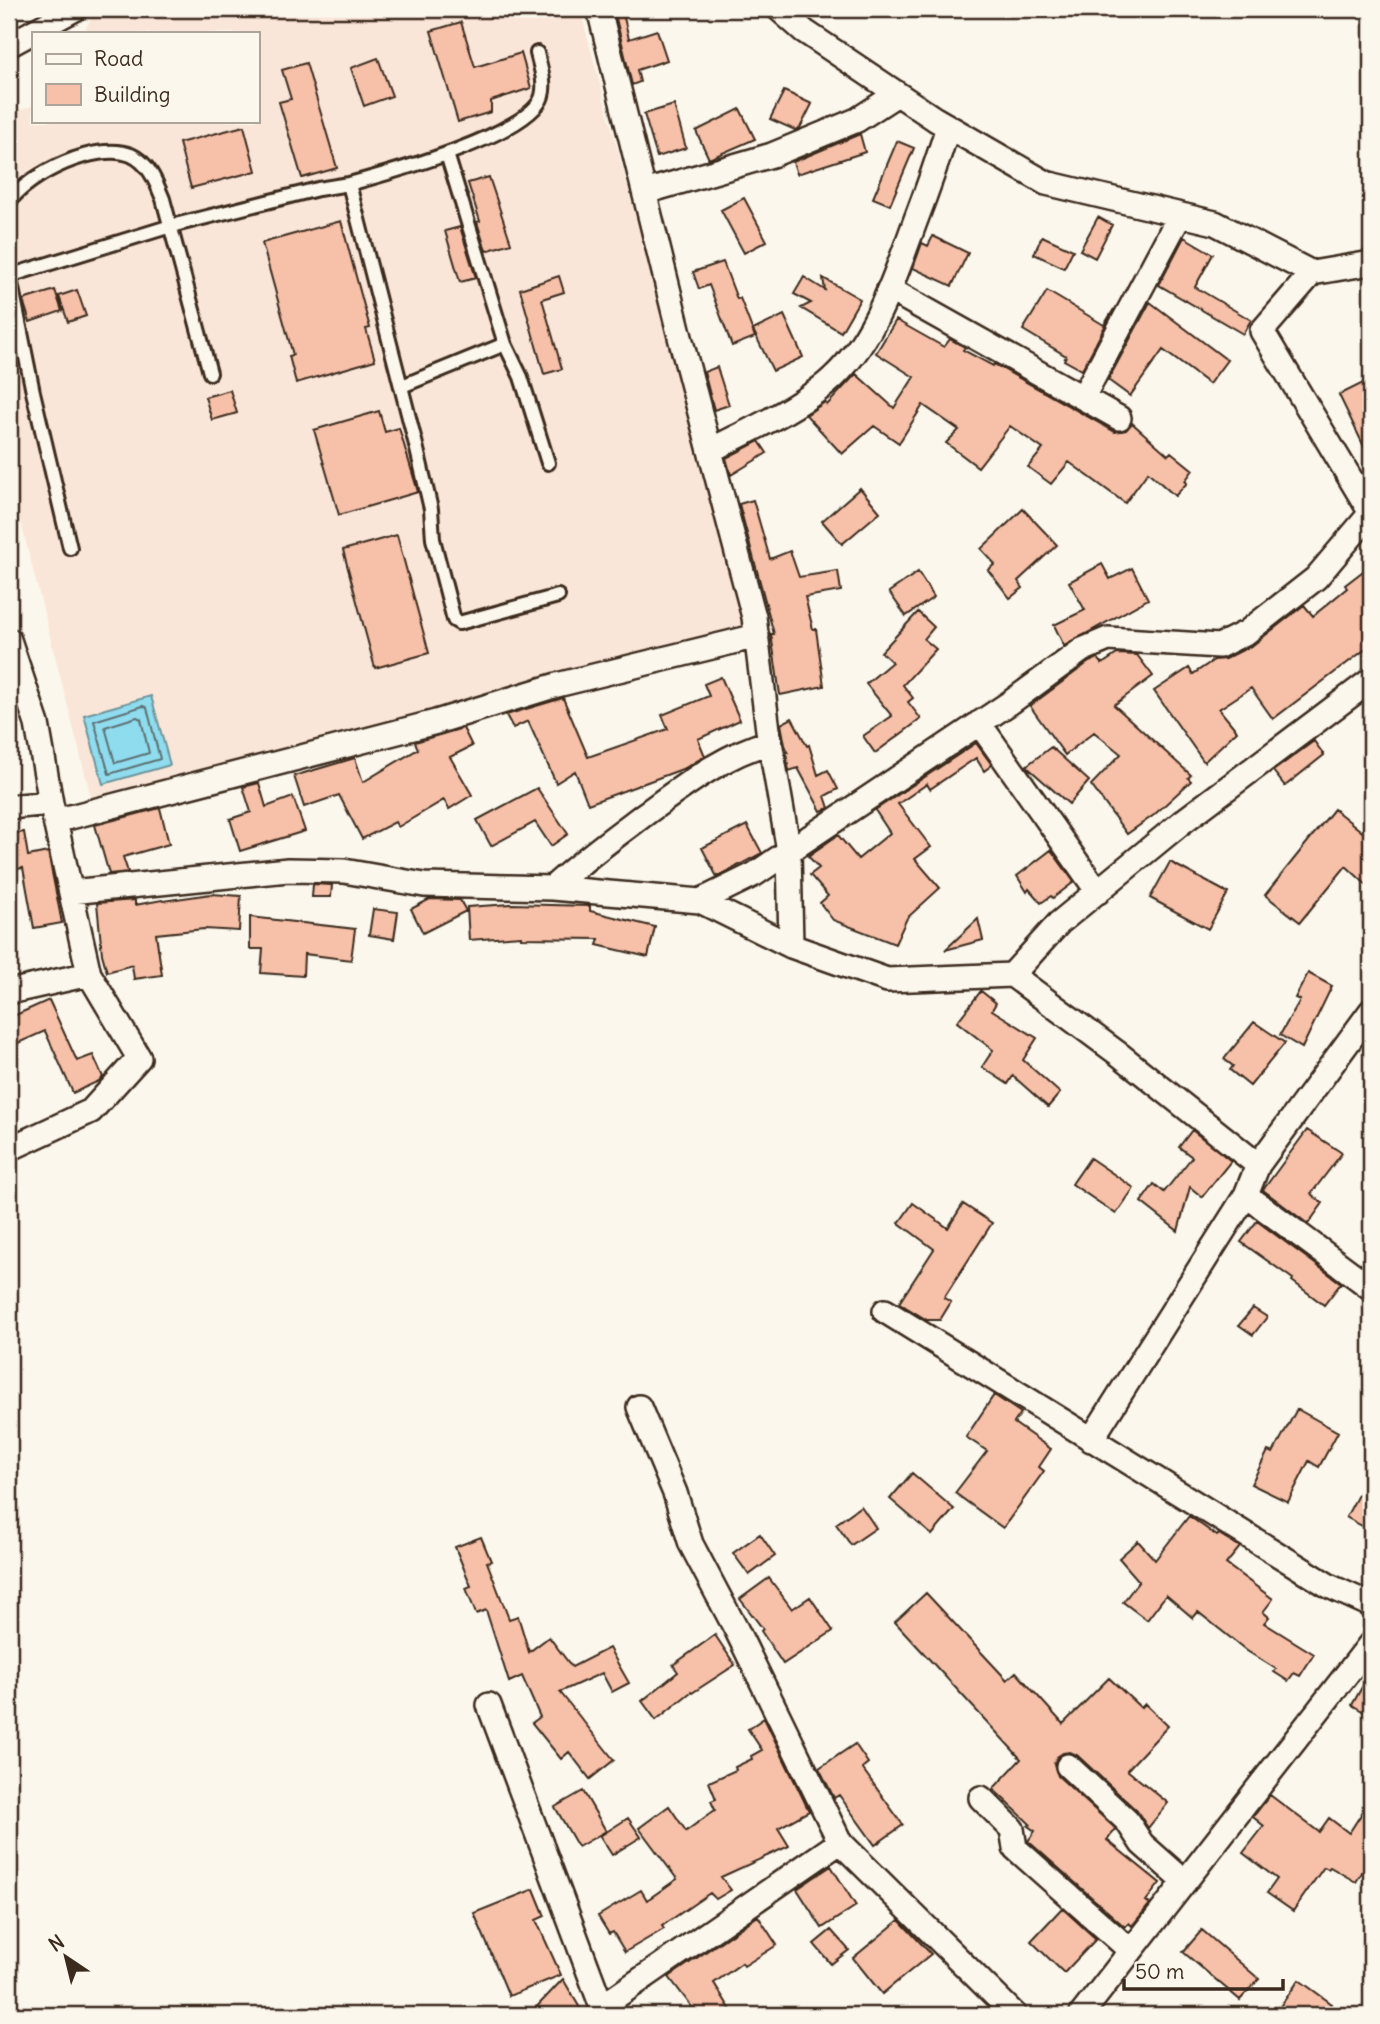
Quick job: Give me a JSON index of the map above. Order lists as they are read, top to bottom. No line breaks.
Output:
{"legend":["Road","Building"],"scale_bar":"50 m","north":"top left"}
